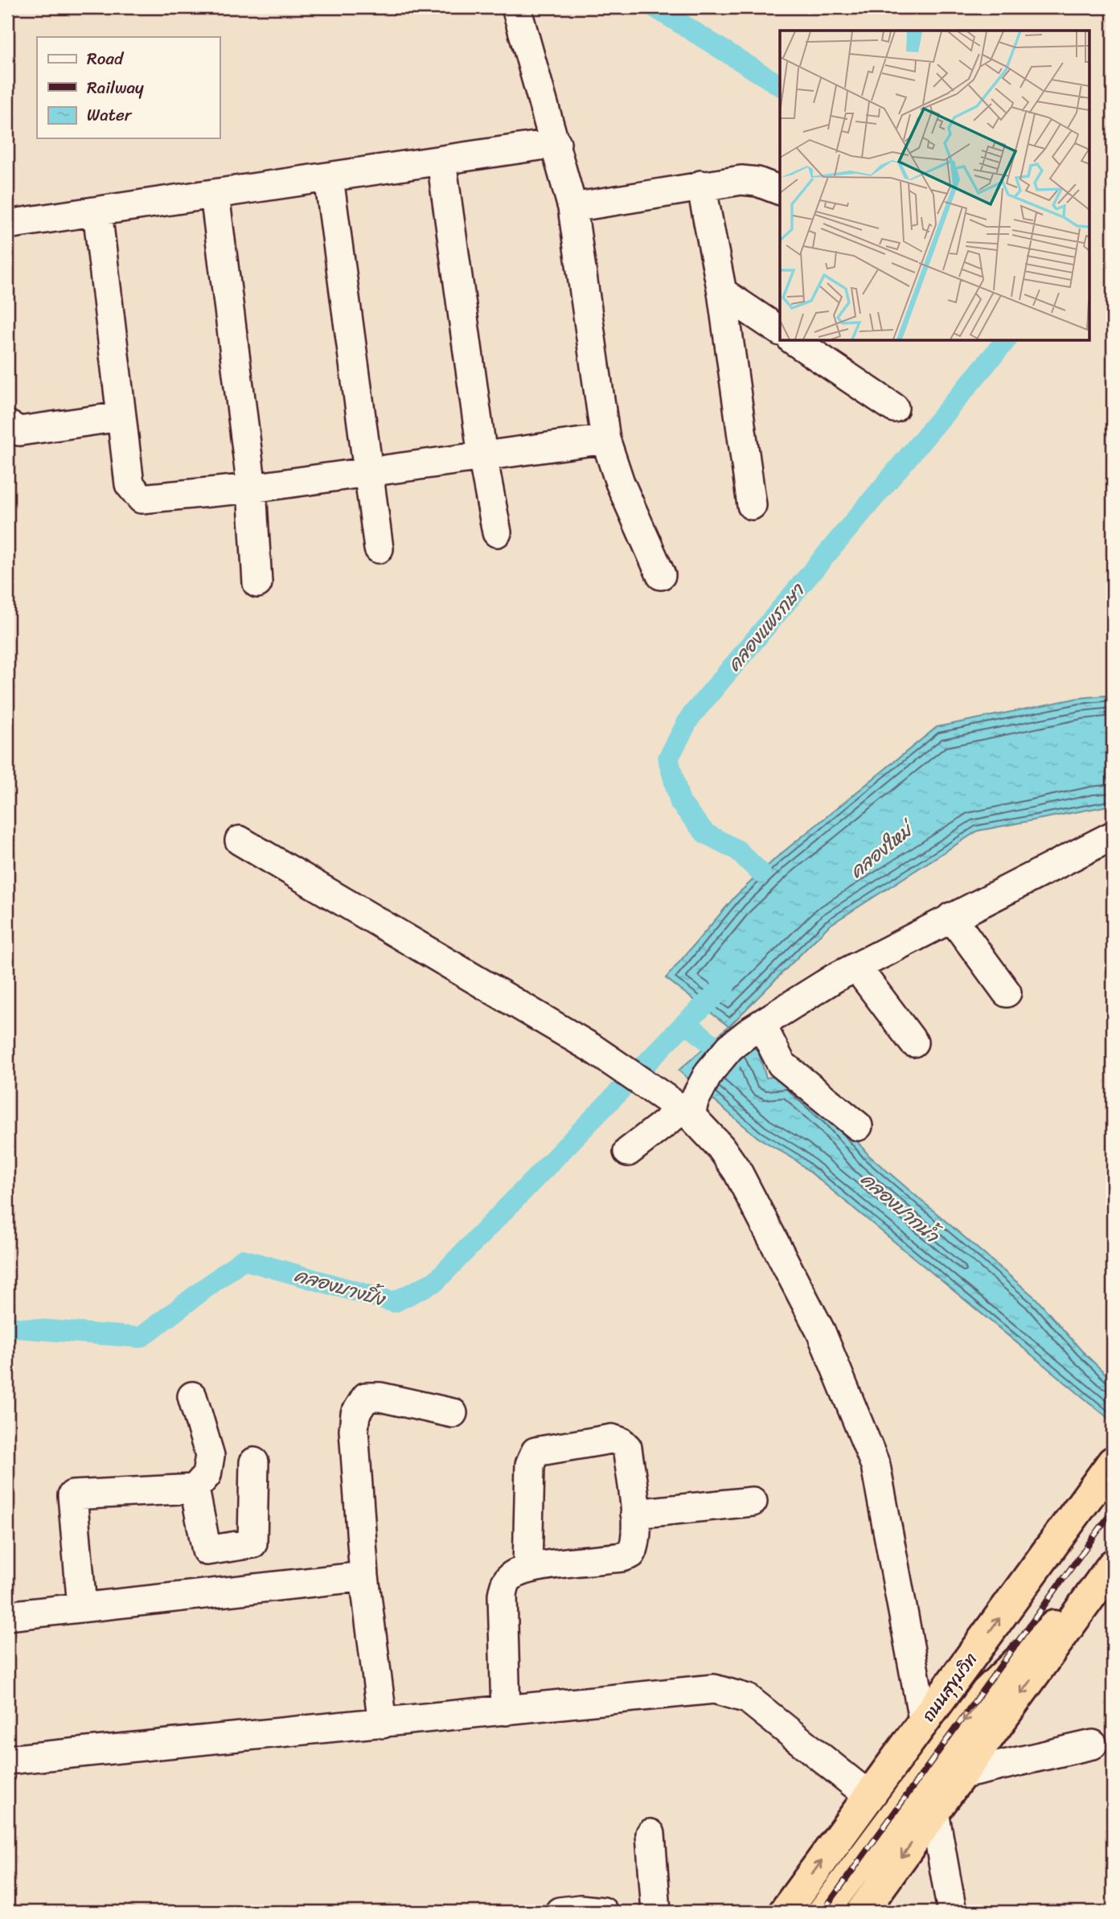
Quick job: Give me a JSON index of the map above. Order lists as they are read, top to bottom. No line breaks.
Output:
{"streets":{"highway":["ถนนสุขุมวิท"]},"water":["คลองแพรกษา","คลองใหม่","คลองปากน้ำ","คลองบางปิ้ง"],"legend":["Road","Railway","Water"]}
